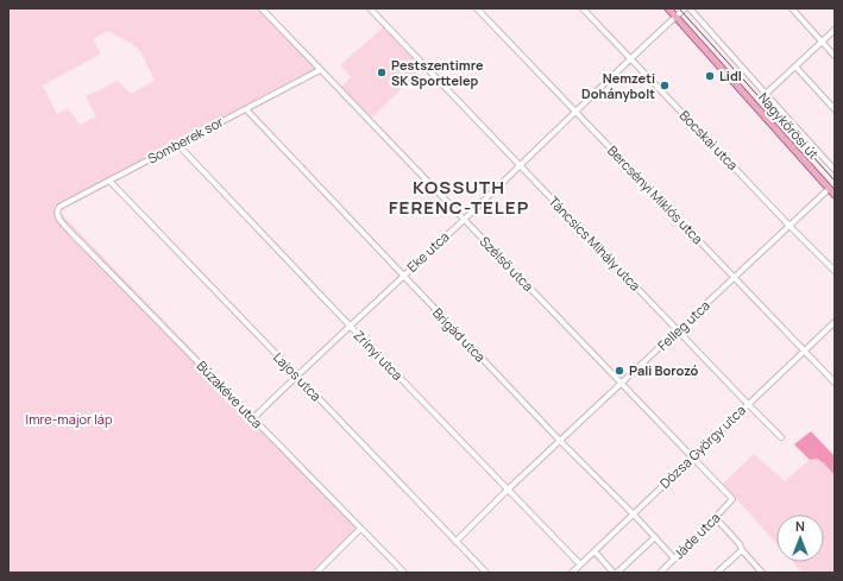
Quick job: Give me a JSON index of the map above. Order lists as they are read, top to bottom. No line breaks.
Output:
{"streets":{"main road":["Nagykőrösi út"],"street":["Somberek sor","Bocskai utca","Bercsényi Miklós utca","Táncsics Mihály utca","Eke utca","Szélső utca","Felleg utca","Brigád utca","Zrínyi utca","Lajos utca","Búzakéve utca","Dózsa György utca","Jáde utca"]},"crossings":[["Nagykőrösi út","Eke utca"],["Nagykőrösi út","Felleg utca"],["Somberek sor","Szélső utca"],["Somberek sor","Brigád utca"],["Somberek sor","Zrínyi utca"],["Somberek sor","Lajos utca"],["Somberek sor","Búzakéve utca"],["Bocskai utca","Eke utca"],["Bocskai utca","Felleg utca"],["Bercsényi Miklós utca","Eke utca"],["Bercsényi Miklós utca","Felleg utca"],["Bercsényi Miklós utca","Dózsa György utca"],["Táncsics Mihály utca","Eke utca"],["Táncsics Mihály utca","Felleg utca"],["Táncsics Mihály utca","Dózsa György utca"],["Eke utca","Szélső utca"],["Eke utca","Brigád utca"],["Eke utca","Zrínyi utca"],["Eke utca","Lajos utca"],["Eke utca","Búzakéve utca"],["Szélső utca","Felleg utca"],["Szélső utca","Dózsa György utca"],["Szélső utca","Jáde utca"],["Felleg utca","Brigád utca"],["Felleg utca","Zrínyi utca"],["Felleg utca","Lajos utca"],["Brigád utca","Dózsa György utca"],["Brigád utca","Jáde utca"],["Zrínyi utca","Dózsa György utca"]],"districts":["KOSSUTH FERENC-TELEP"],"parks":["Imre-major láp"],"places":["Pestszentimre SK Sporttelep","Lidl","Nemzeti Dohánybolt","Pali Borozó"],"north":"top"}
